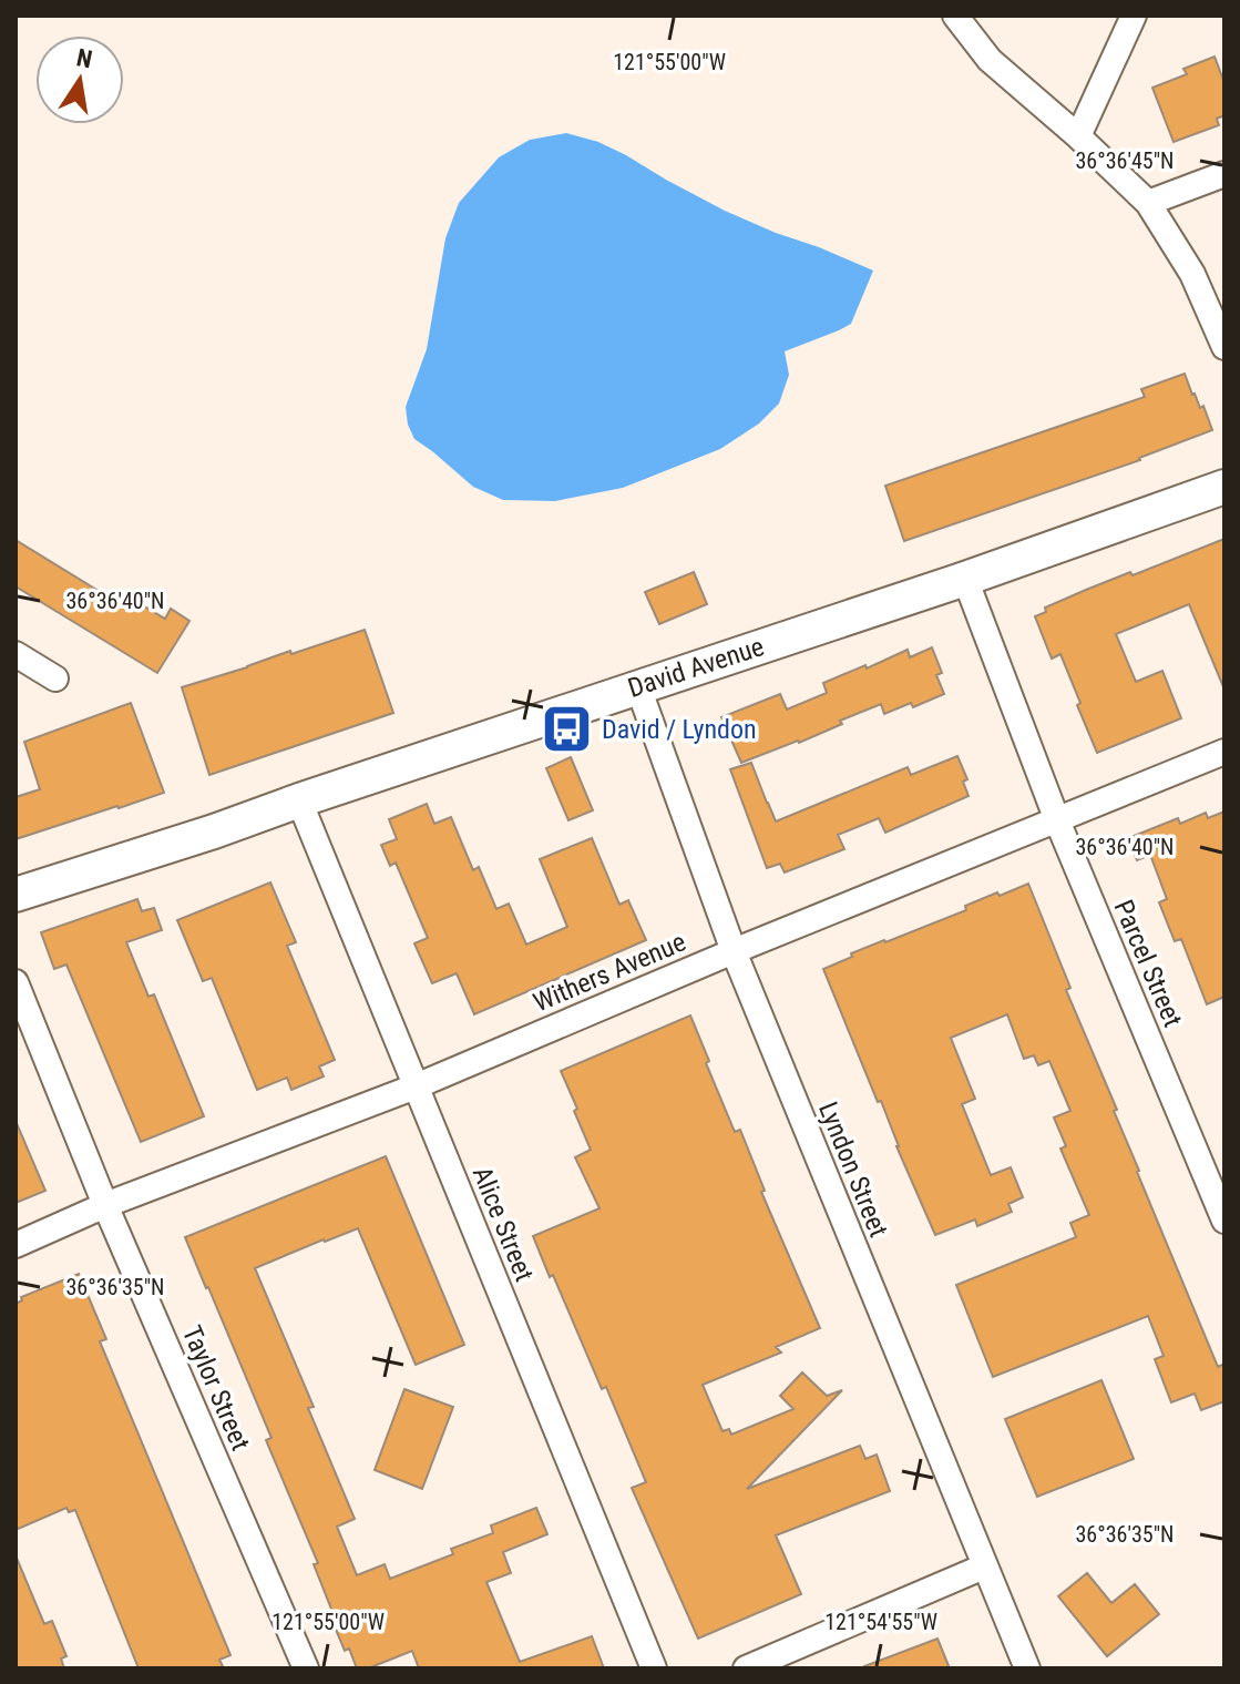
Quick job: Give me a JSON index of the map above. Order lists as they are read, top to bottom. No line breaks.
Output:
{"streets":{"main road":["David Avenue"],"street":["Parcel Street","Withers Avenue","Lyndon Street","Alice Street","Taylor Street"]},"crossings":[["David Avenue","Parcel Street"],["David Avenue","Lyndon Street"],["David Avenue","Alice Street"],["Parcel Street","Withers Avenue"],["Withers Avenue","Lyndon Street"],["Withers Avenue","Alice Street"],["Withers Avenue","Taylor Street"]],"places":{"bus stop":["David / Lyndon"]},"north":"top","coordinates":["121°55'00\"W","36°36'45\"N","36°36'40\"N","36°36'35\"N","121°54'55\"W"]}
